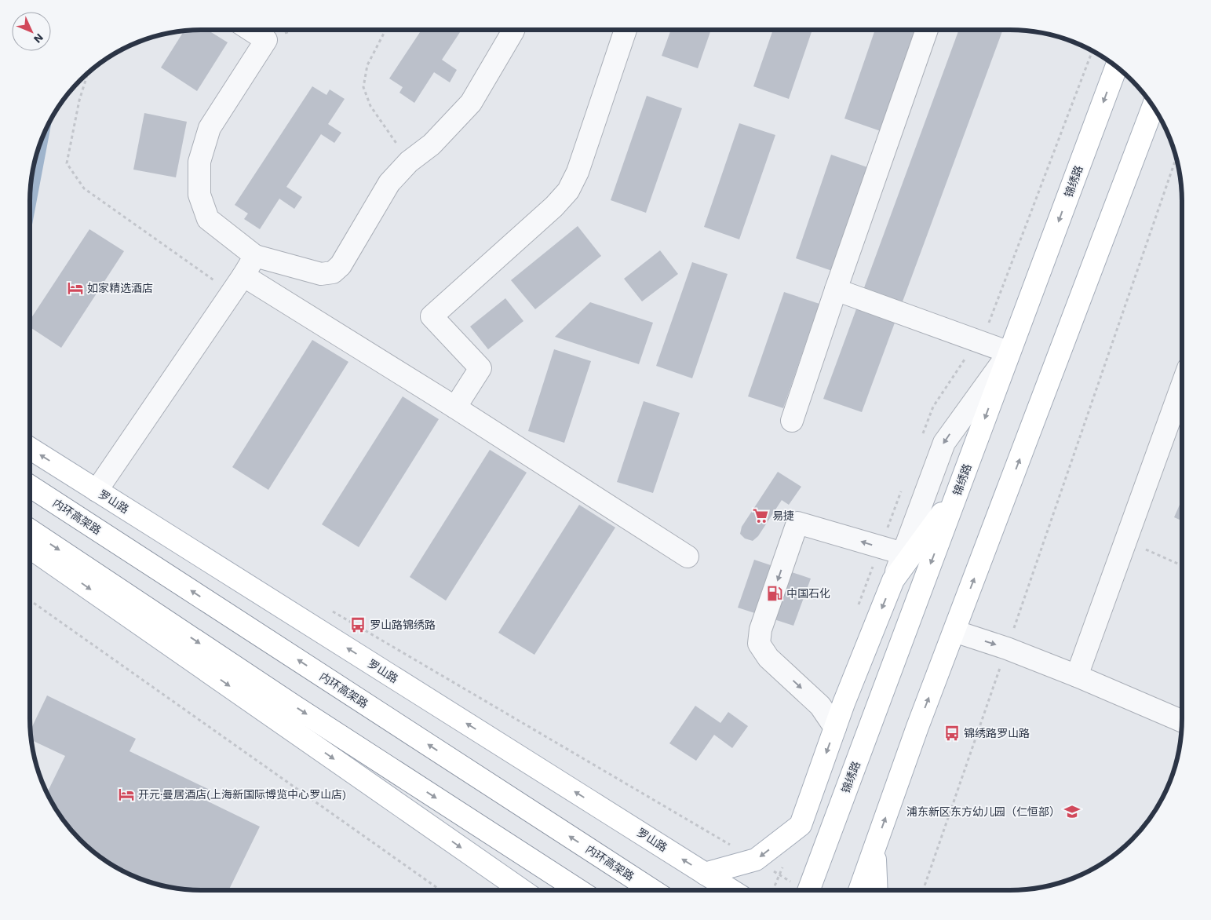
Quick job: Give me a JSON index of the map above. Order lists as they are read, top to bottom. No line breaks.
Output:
{"streets":{"main road":["锦绣路","罗山路","内环高架路"]},"places":{"hotel":["如家精选酒店","开元·曼居酒店(上海新国际博览中心罗山店)"],"supermarket":["易捷"],"fuel station":["中国石化"],"bus stop":["罗山路锦绣路","锦绣路罗山路"],"school or university":["浦东新区东方幼儿园（仁恒部）"]},"north":"bottom right"}
